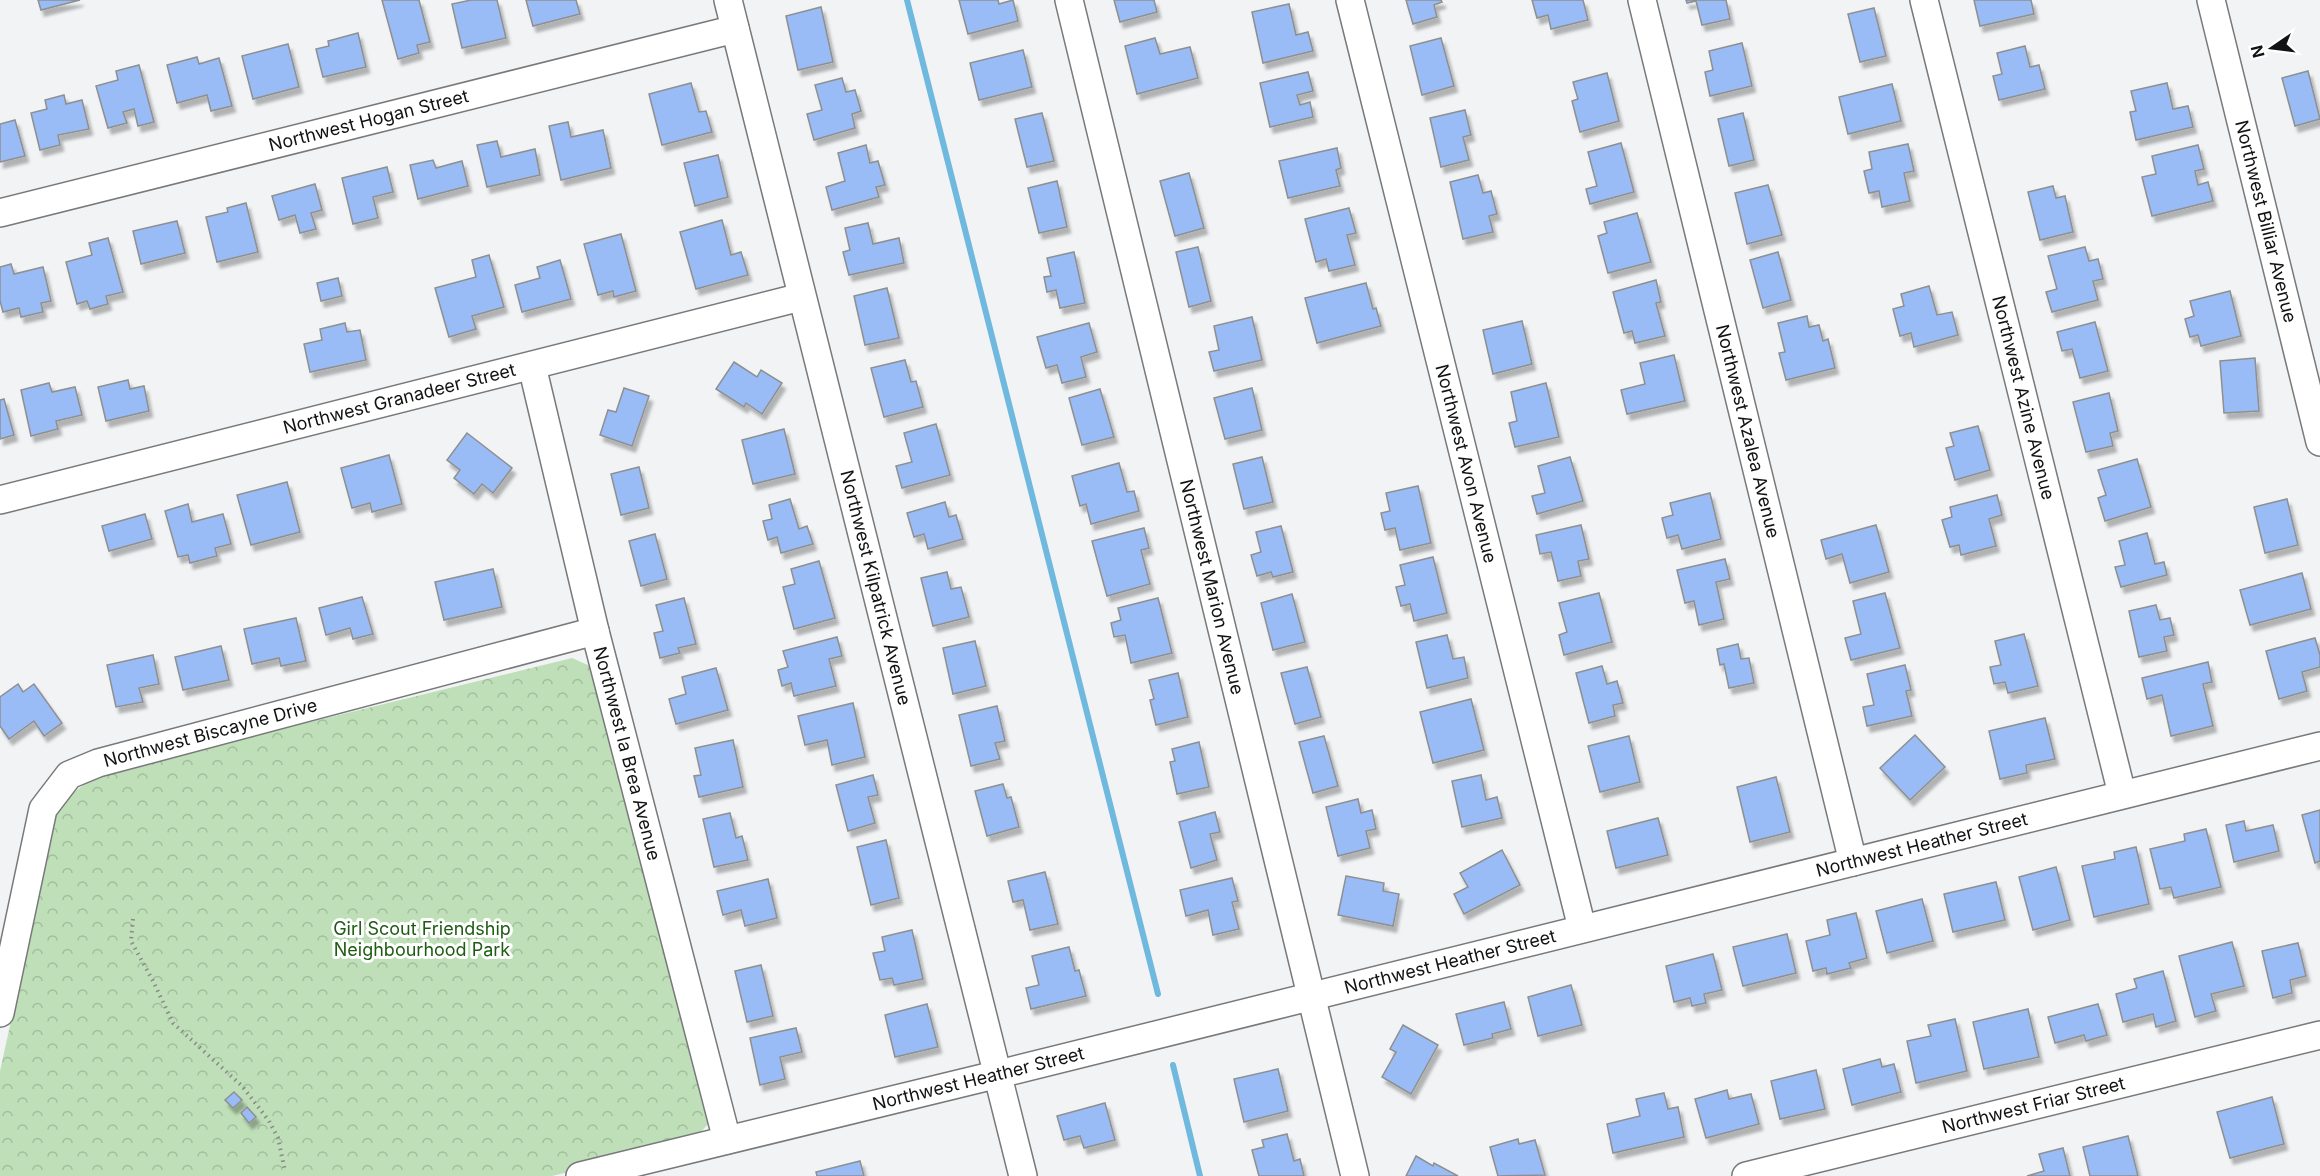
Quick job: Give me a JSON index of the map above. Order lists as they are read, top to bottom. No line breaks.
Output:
{"streets":{"street":["Northwest Hogan Street","Northwest Billiar Avenue","Northwest Azine Avenue","Northwest Granadeer Street","Northwest Azalea Avenue","Northwest Avon Avenue","Northwest Kilpatrick Avenue","Northwest Marion Avenue","Northwest Biscayne Drive","Northwest la Brea Avenue","Northwest Heather Street","Northwest Friar Street"]},"crossings":[["Northwest Hogan Street","Northwest Kilpatrick Avenue"],["Northwest Azine Avenue","Northwest Heather Street"],["Northwest Granadeer Street","Northwest Kilpatrick Avenue"],["Northwest Granadeer Street","Northwest la Brea Avenue"],["Northwest Azalea Avenue","Northwest Heather Street"],["Northwest Avon Avenue","Northwest Heather Street"],["Northwest Kilpatrick Avenue","Northwest Heather Street"],["Northwest Marion Avenue","Northwest Heather Street"],["Northwest Biscayne Drive","Northwest la Brea Avenue"],["Northwest la Brea Avenue","Northwest Heather Street"]],"parks":["Girl Scout Friendship Neighbourhood Park"],"north":"left"}
